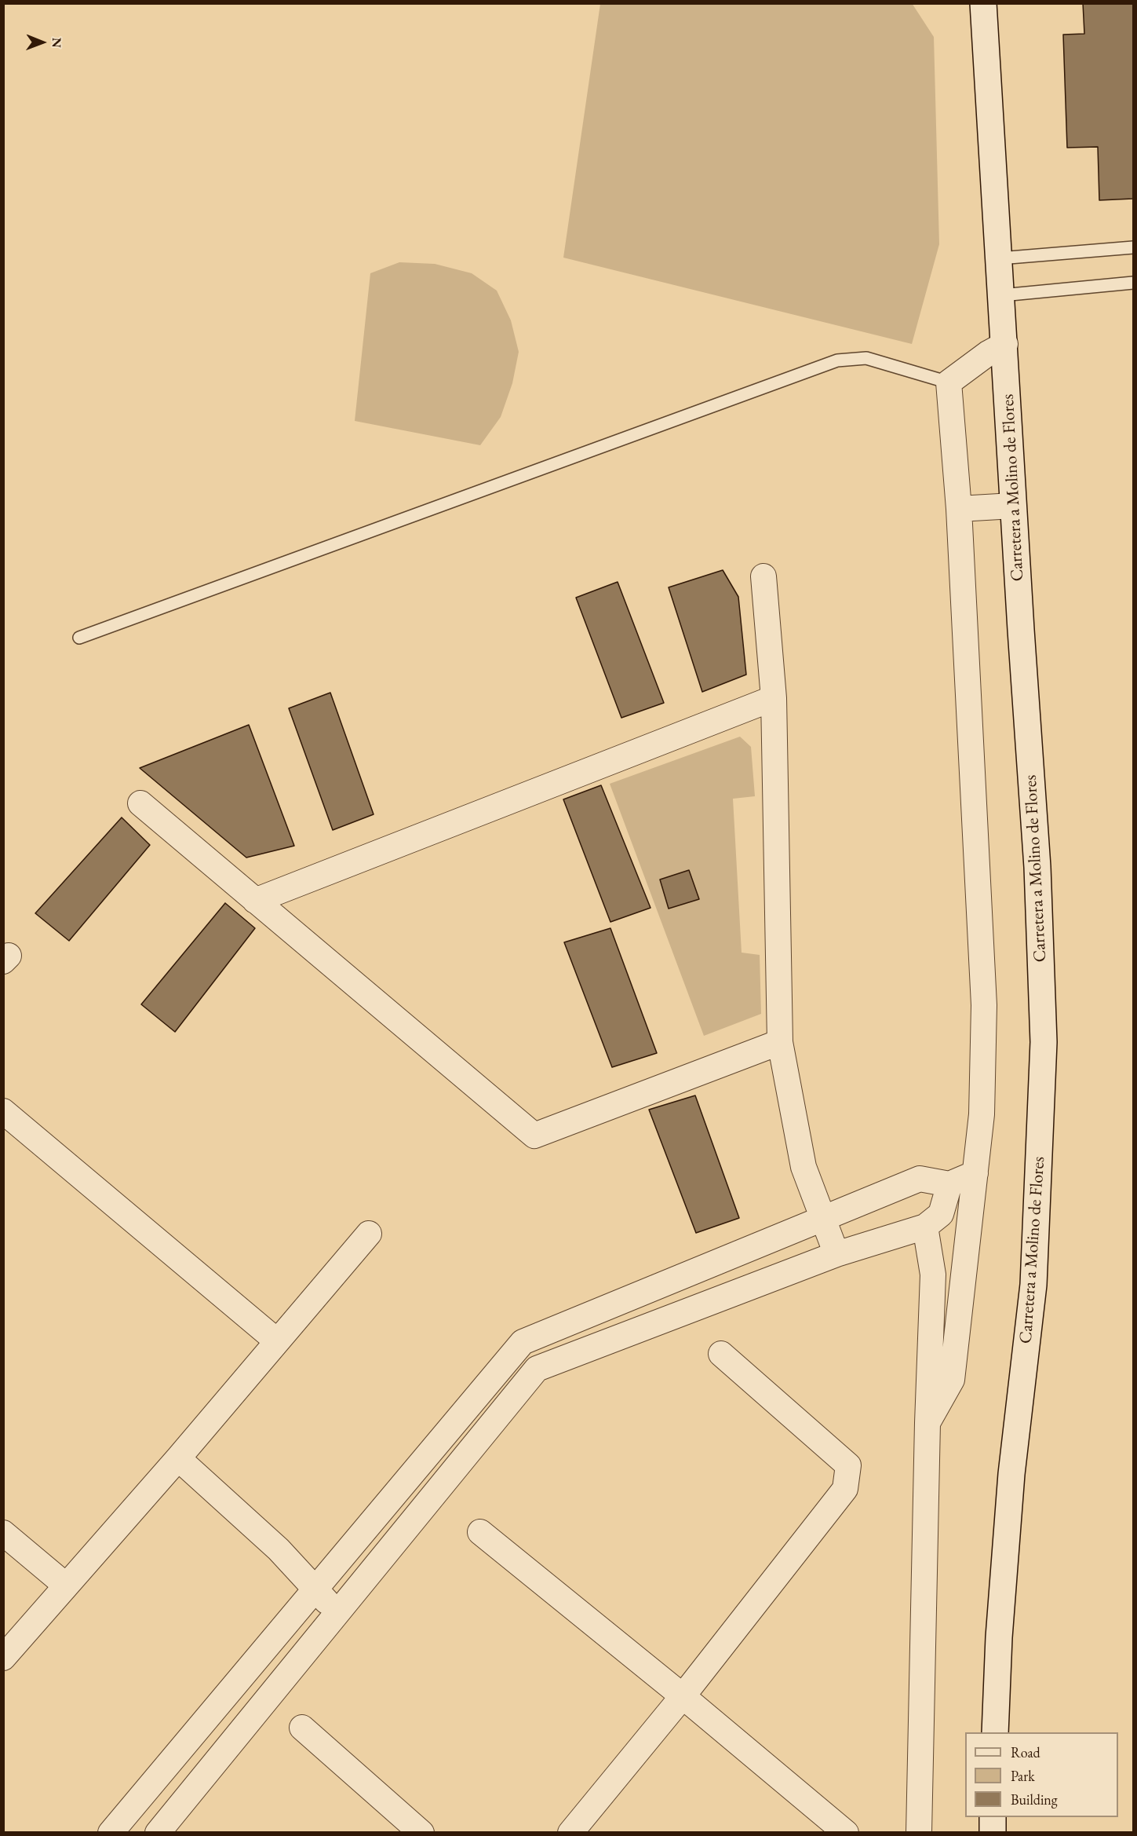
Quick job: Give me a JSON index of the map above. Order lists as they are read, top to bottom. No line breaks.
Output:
{"streets":{"main road":["Carretera a Molino de Flores"]},"legend":["Road","Park","Building"],"north":"right"}
